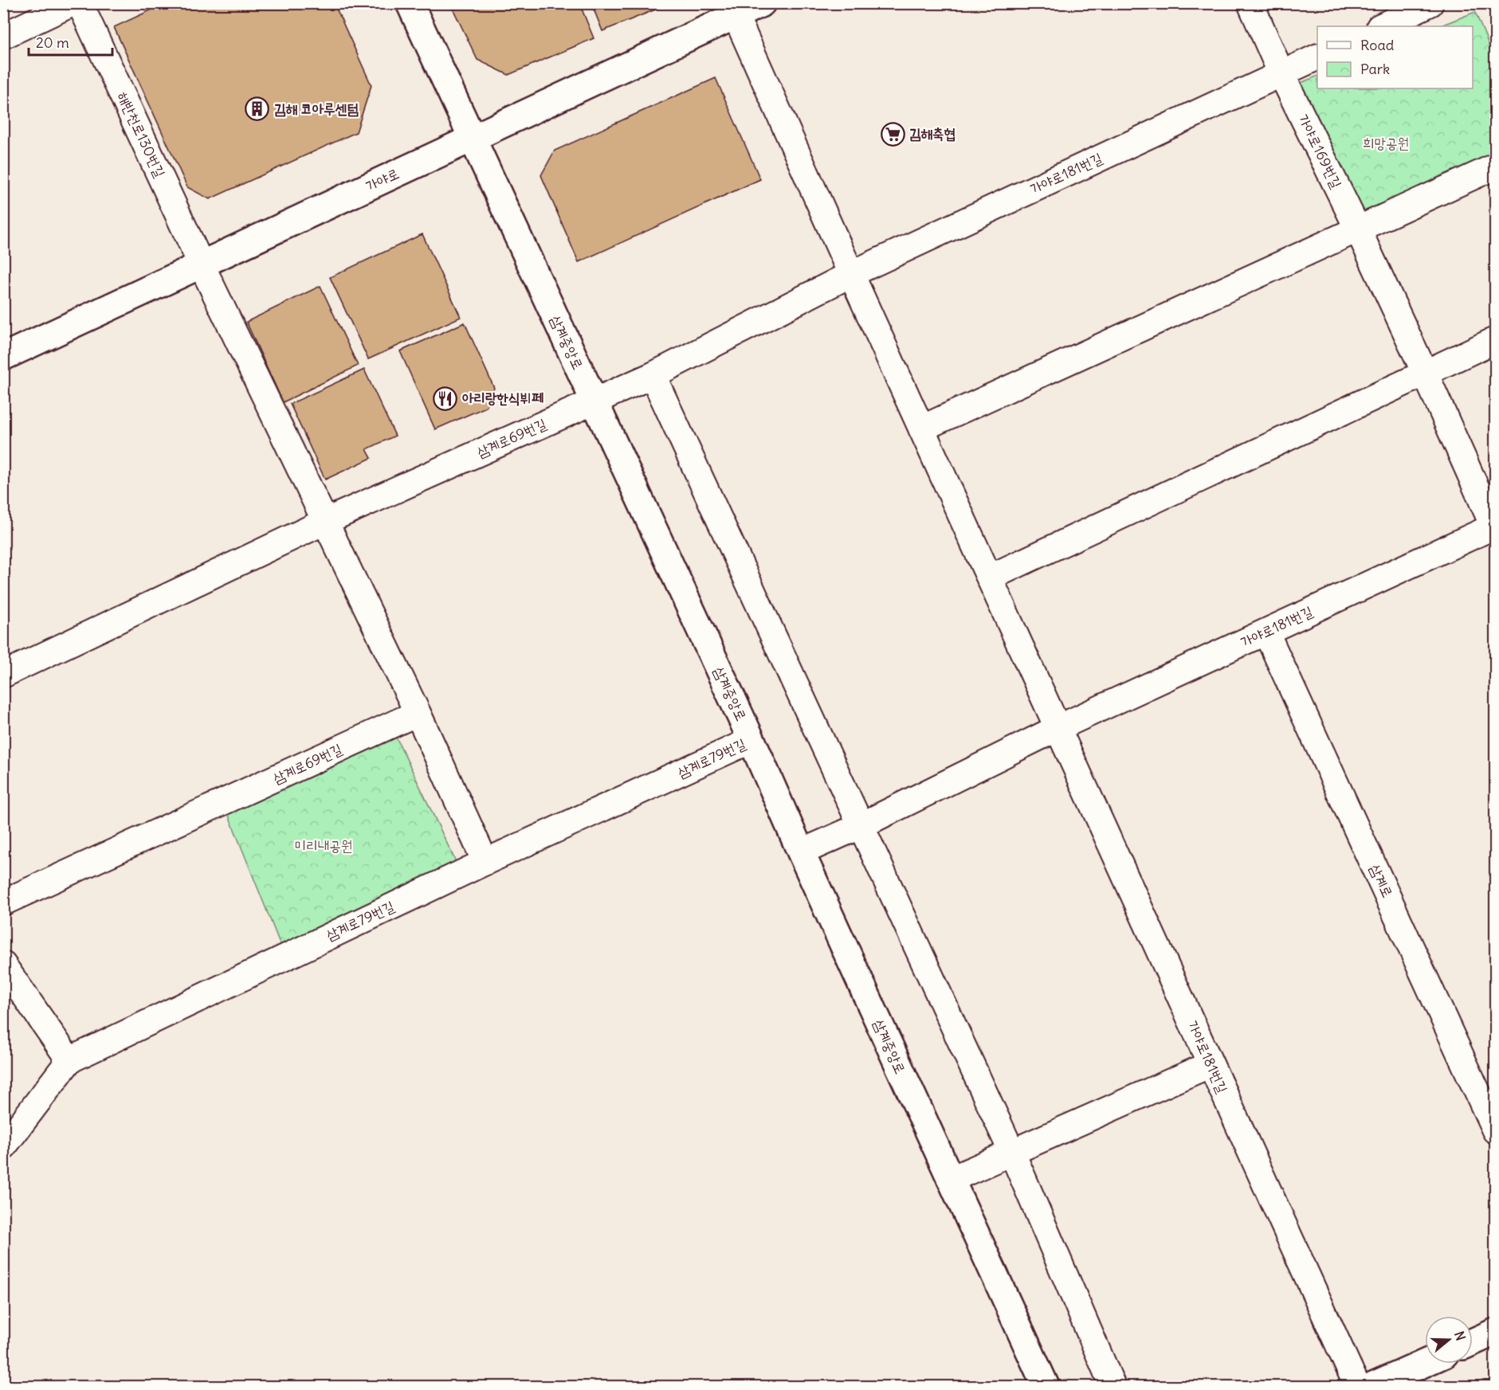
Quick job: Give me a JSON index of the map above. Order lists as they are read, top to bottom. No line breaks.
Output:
{"streets":{"main road":["가야로","삼계중앙로"],"street":["해반천로130번길","가야로169번길","가야로181번길","삼계로69번길","삼계로79번길","삼계로"]},"crossings":[["해반천로130번길","가야로"],["해반천로130번길","삼계로69번길"],["가야로169번길","가야로181번길"],["가야로181번길","가야로"],["가야로181번길","삼계로69번길"],["가야로181번길","삼계로"],["가야로","삼계중앙로"],["삼계중앙로","삼계로69번길"],["삼계중앙로","삼계로79번길"]],"parks":["희망공원","미리내공원"],"places":{"building":["김해 코아루센텀"],"supermarket":["김해축협"],"restaurant":["아리랑한식뷔페"]},"legend":["Road","Park"],"scale_bar":"20 m","north":"right"}
